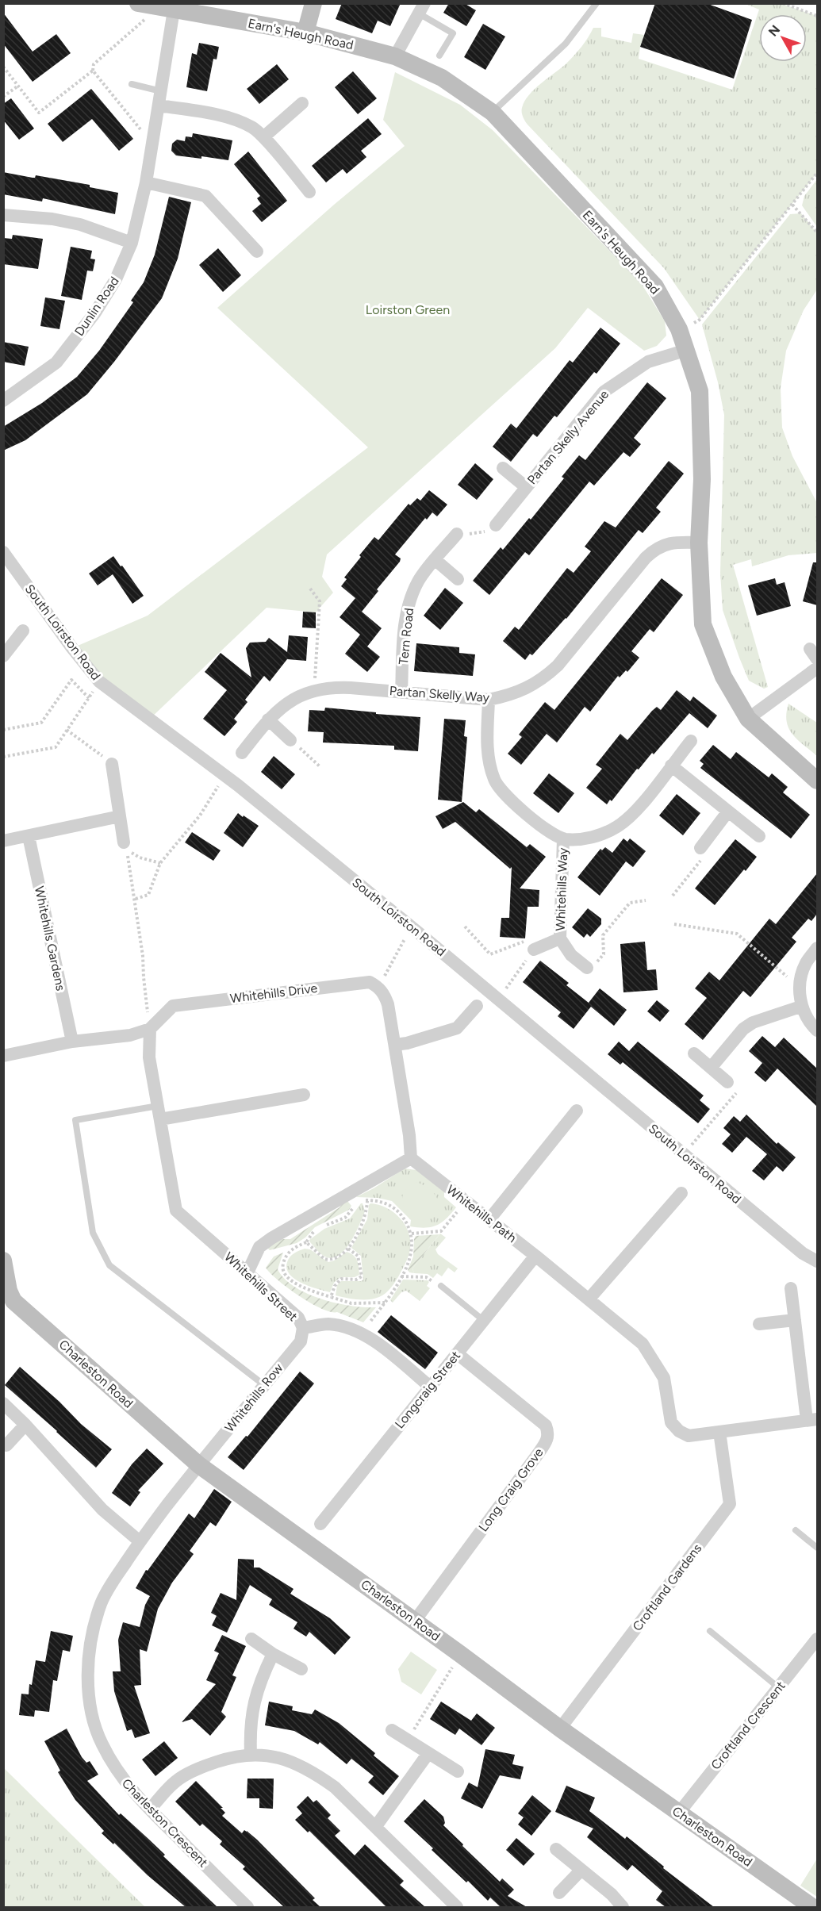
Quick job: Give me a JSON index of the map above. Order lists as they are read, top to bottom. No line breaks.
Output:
{"streets":{"street":["Earn's Heugh Road","Dunlin Road","Partan Skelly Avenue","South Loirston Road","Tern Road","Partan Skelly Way","Whitehills Way","Whitehills Gardens","Whitehills Drive","Whitehills Path","Whitehills Street","Charleston Road","Longcraig Street","Whitehills Row","Long Craig Grove","Croftland Gardens","Croftland Crescent","Charleston Crescent"]},"crossings":[["Earn's Heugh Road","Dunlin Road"],["Earn's Heugh Road","Partan Skelly Avenue"],["Earn's Heugh Road","Partan Skelly Way"],["Tern Road","Partan Skelly Way"],["Whitehills Gardens","Whitehills Drive"],["Whitehills Drive","Whitehills Street"],["Whitehills Path","Longcraig Street"],["Whitehills Path","Croftland Gardens"],["Whitehills Street","Longcraig Street"],["Whitehills Street","Whitehills Row"],["Charleston Road","Whitehills Row"],["Charleston Road","Long Craig Grove"],["Charleston Road","Croftland Gardens"],["Charleston Road","Croftland Crescent"],["Charleston Road","Charleston Crescent"],["Longcraig Street","Long Craig Grove"],["Whitehills Row","Charleston Crescent"]],"parks":["Loirston Green"],"north":"top left"}
